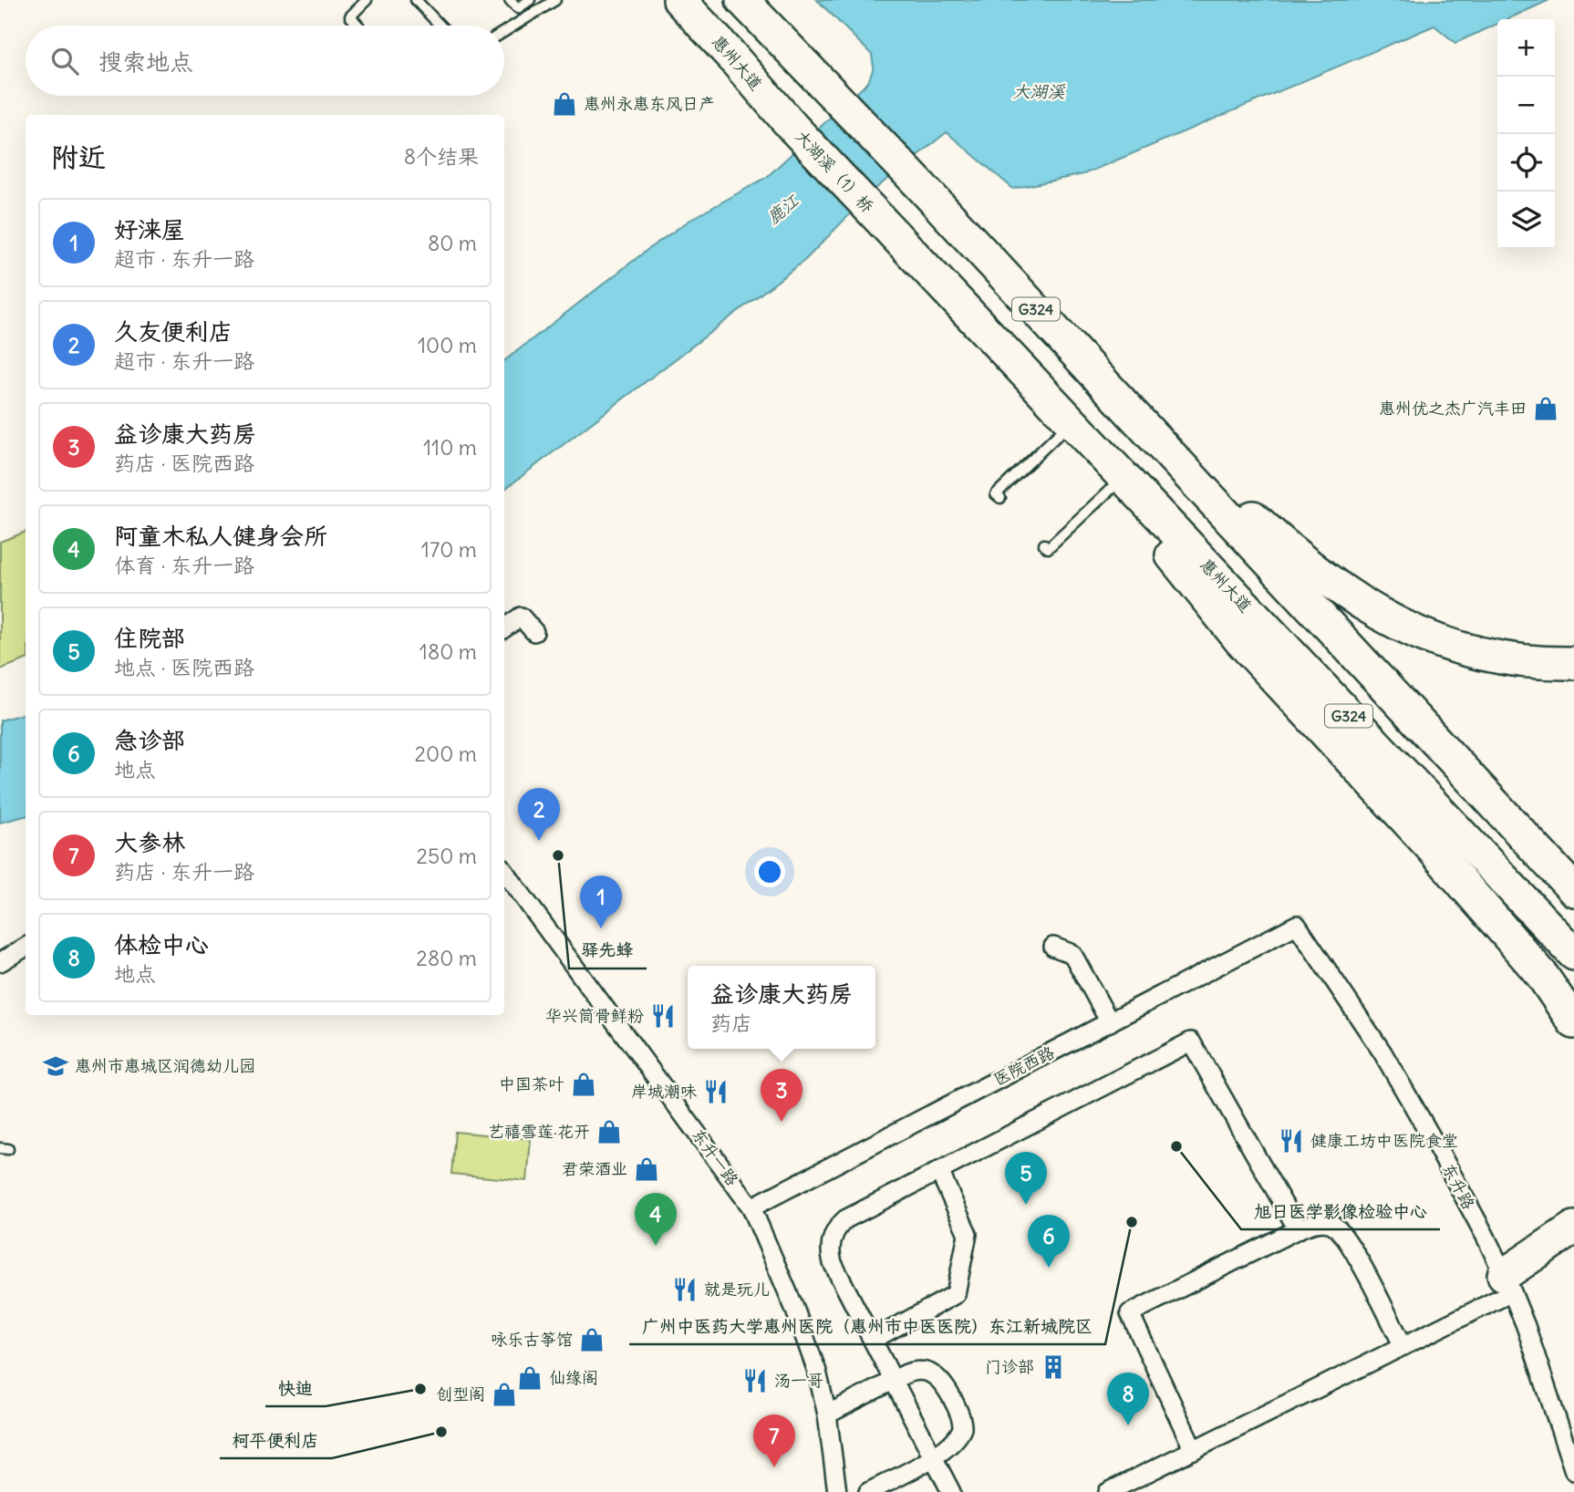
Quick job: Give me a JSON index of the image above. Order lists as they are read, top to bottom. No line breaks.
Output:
{"streets":{"highway":["惠州大道","大湖溪（1）桥","G324"],"street":["医院西路","东升一路","东升路"]},"crossings":[["惠州大道","大湖溪（1）桥"],["医院西路","东升一路"],["医院西路","东升路"]],"water":["大湖溪","鹿江"],"places":{"shop":["惠州永惠东风日产","惠州优之杰广汽丰田","中国茶叶","艺禧雪莲·花开","君荣酒业","咏乐古筝馆","仙缘阁","创型阁"],"other":["驿先蜂","旭日医学影像检验中心","广州中医药大学惠州医院（惠州市中医医院）东江新城院区","快迪","柯平便利店"],"restaurant":["华兴筒骨鲜粉","岸城潮味","健康工坊中医院食堂","就是玩儿","汤一哥"],"school or university":["惠州市惠城区润德幼儿园"],"building":["门诊部"]},"page":{"map_buttons":["+","−"],"search":"搜索地点","heading":["附近","8个结果"],"list":[{"mark":"1","name":"好涞屋","note":"超市 · 东升一路","value":"80 m"},{"mark":"2","name":"久友便利店","note":"超市 · 东升一路","value":"100 m"},{"mark":"3","name":"益诊康大药房","note":"药店 · 医院西路","value":"110 m"},{"mark":"4","name":"阿童木私人健身会所","note":"体育 · 东升一路","value":"170 m"},{"mark":"5","name":"住院部","note":"地点 · 医院西路","value":"180 m"},{"mark":"6","name":"急诊部","note":"地点","value":"200 m"},{"mark":"7","name":"大参林","note":"药店 · 东升一路","value":"250 m"},{"mark":"8","name":"体检中心","note":"地点","value":"280 m"}],"pins":["2","1","3","5","4","6","8","7"],"popup":["益诊康大药房","药店"]}}
